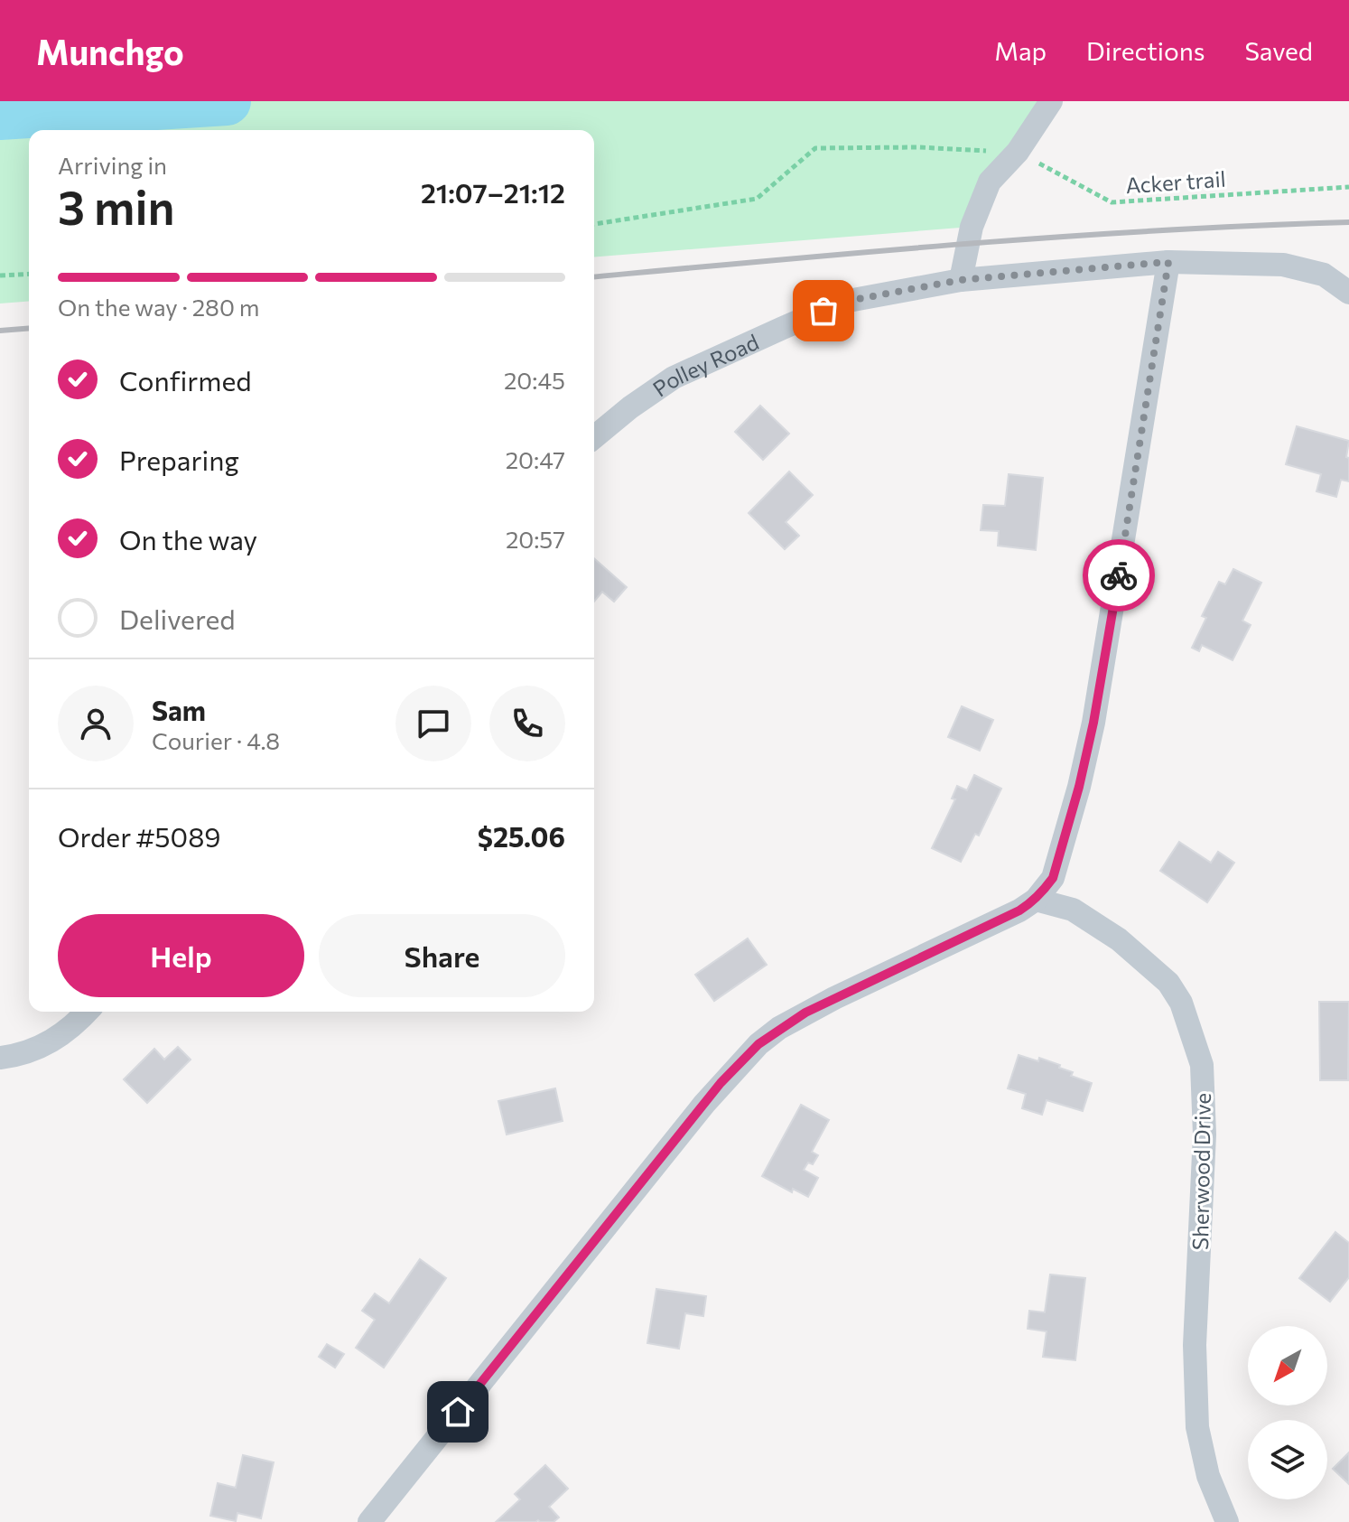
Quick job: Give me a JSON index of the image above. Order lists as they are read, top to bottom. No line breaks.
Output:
{"streets":{"street":["Polley Road","Sherwood Drive"],"path":["Acker trail"]},"north":"bottom left","page":{"header":"Munchgo","nav":["Map","Directions","Saved"],"heading":["3 min","Arriving in","21:07–21:12"],"panel":["Sam","Courier · 4.8","Order #5089","$25.06"],"bar":"On the way · 280 m","list":[["Confirmed","20:45"],["Preparing","20:47"],["On the way","20:57"],"Delivered"],"buttons":["Help","Share"]}}
